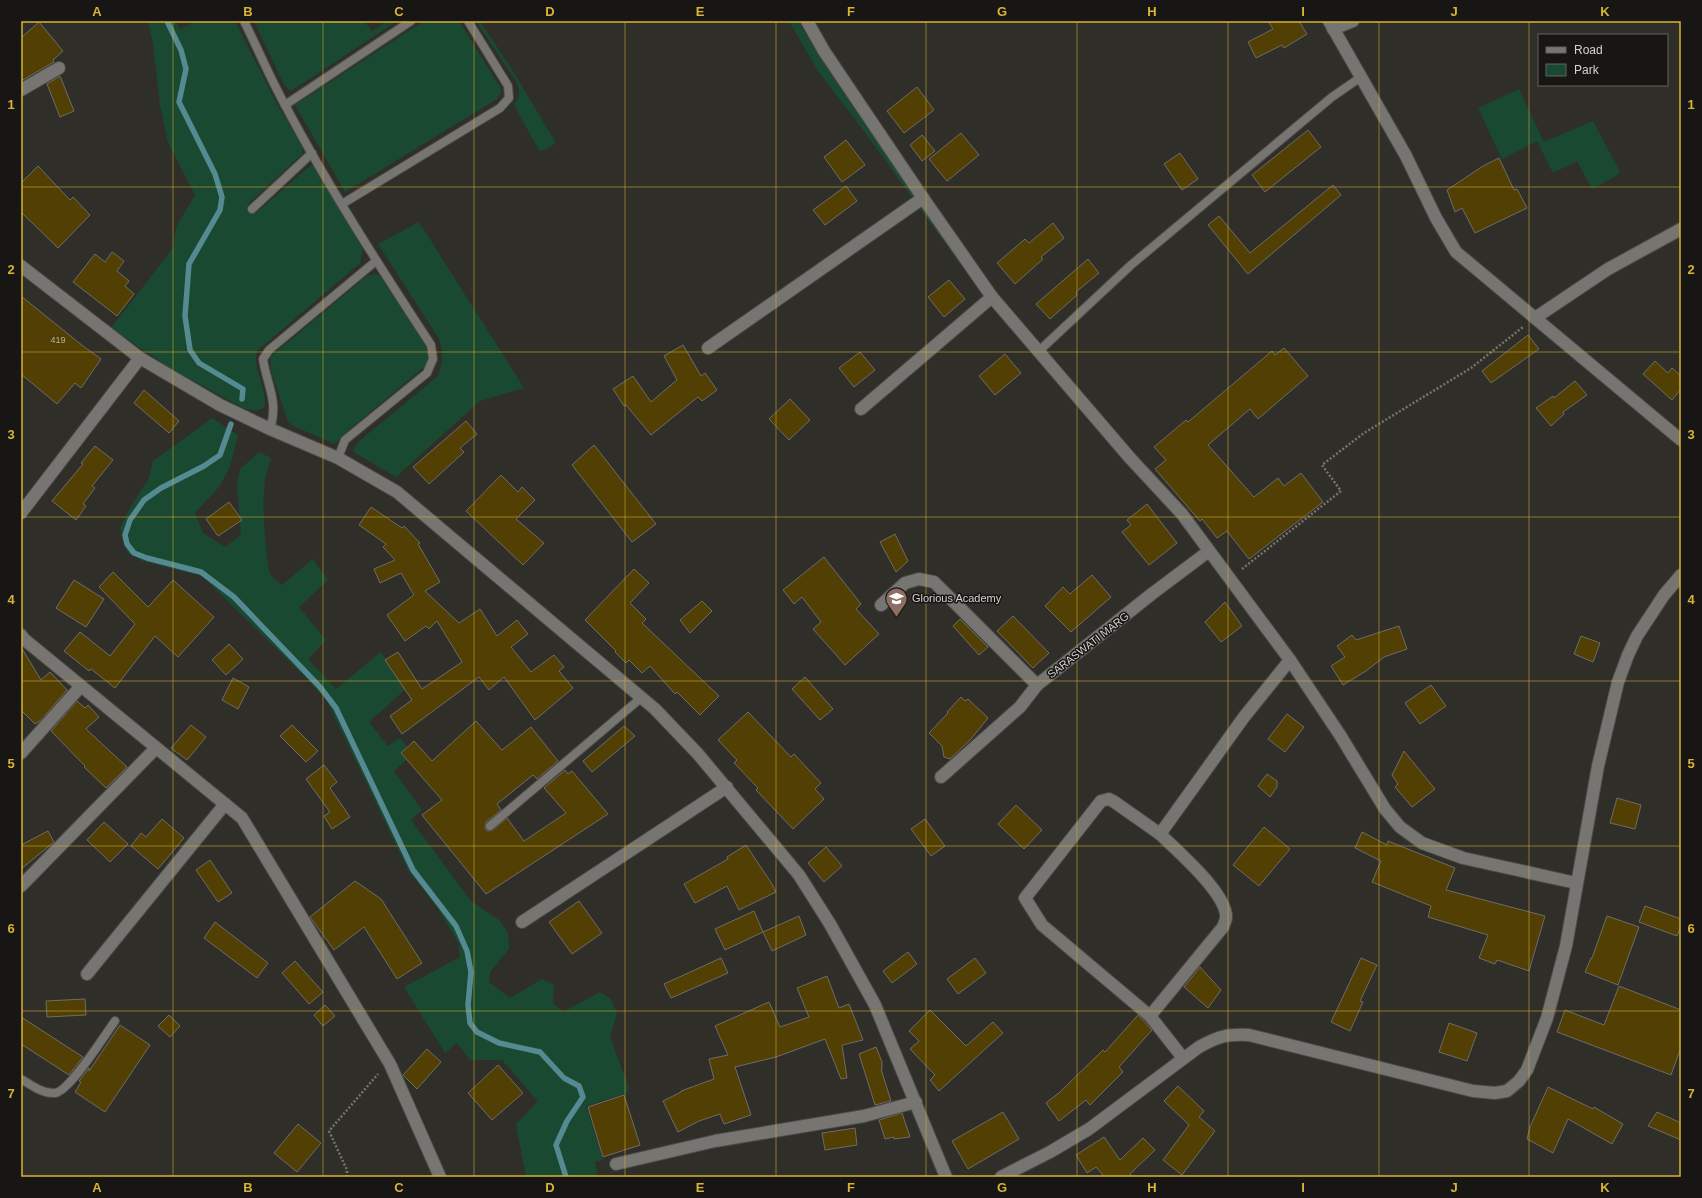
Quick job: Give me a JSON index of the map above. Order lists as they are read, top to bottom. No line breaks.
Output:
{"streets":{"street":["SARASWATI MARG"]},"places":{"school or university":["Glorious Academy"]},"house_numbers":["419"],"legend":["Road","Park"],"grid":{"columns":["A","B","C","D","E","F","G","H","I","J","K"],"rows":["1","2","3","4","5","6","7"]}}
